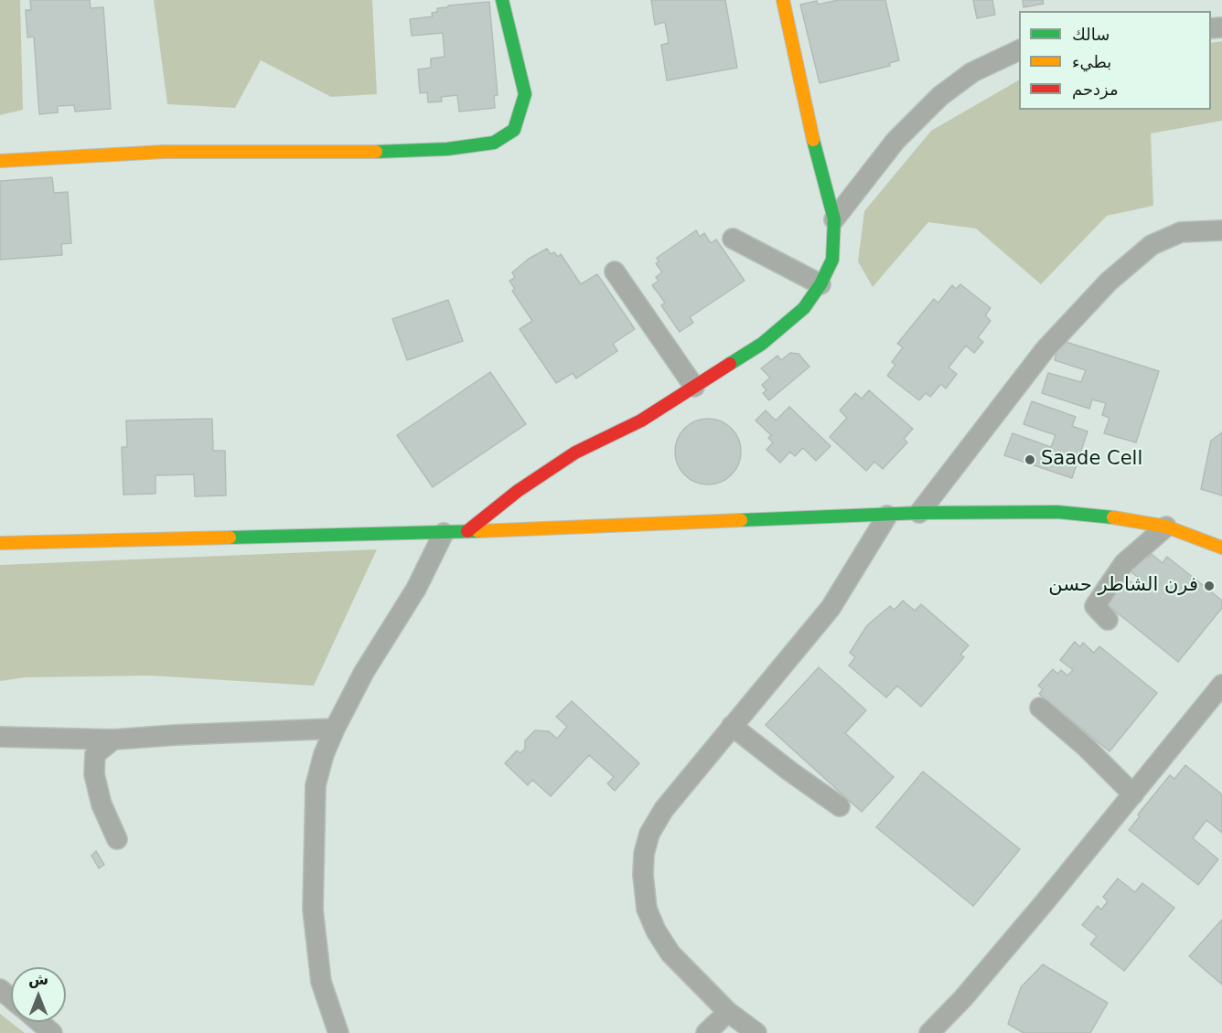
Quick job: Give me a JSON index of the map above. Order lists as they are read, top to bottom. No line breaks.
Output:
{"places":["Saade Cell","فرن الشاطر حسن"],"legend":["سالك","بطيء","مزدحم"],"north":"top"}
